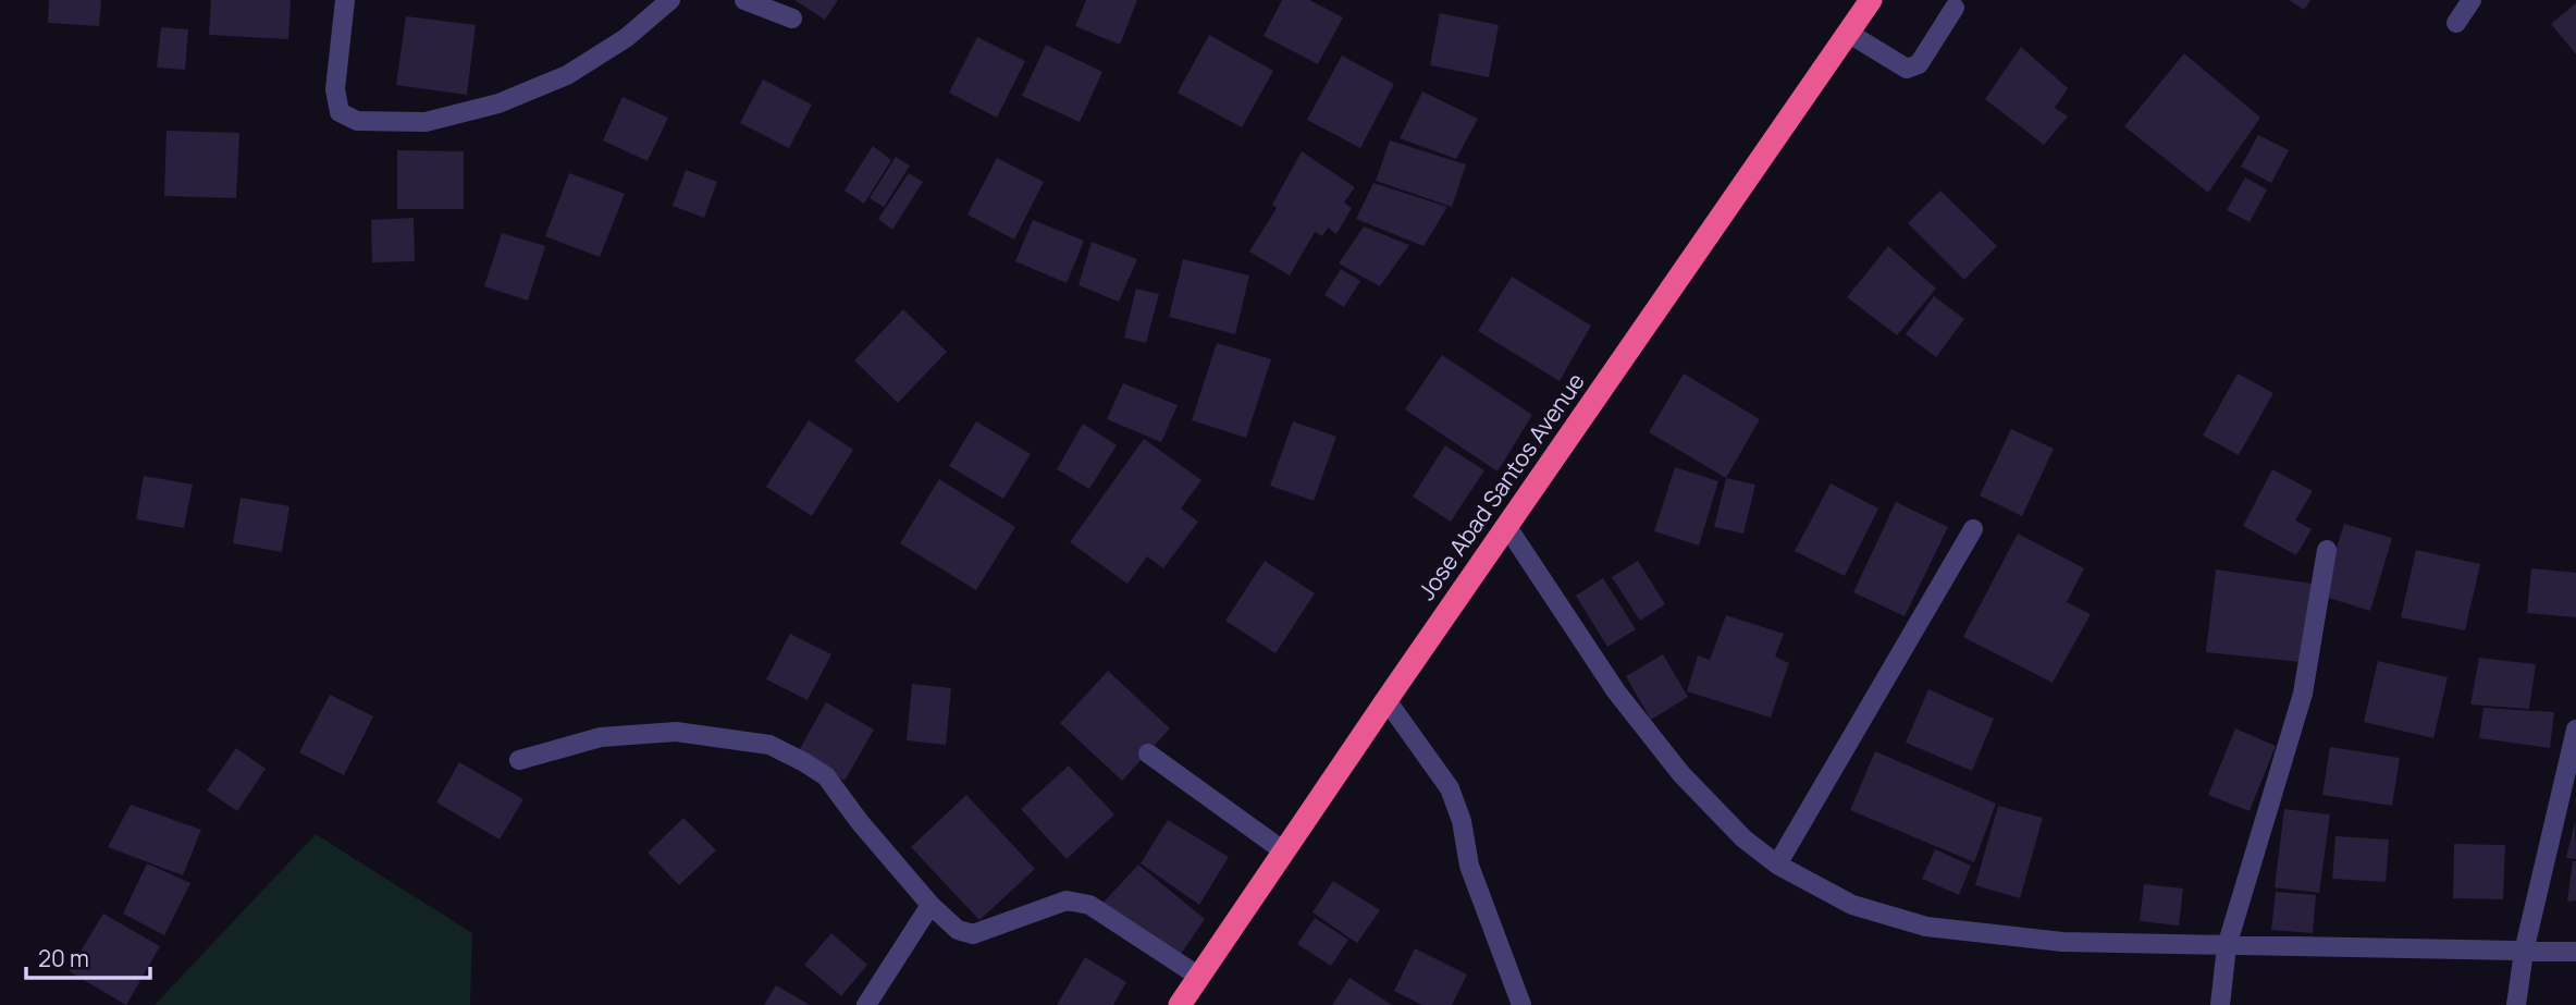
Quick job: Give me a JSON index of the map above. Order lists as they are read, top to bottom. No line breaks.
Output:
{"streets":{"highway":["Jose Abad Santos Avenue"]},"scale_bar":"20 m"}
